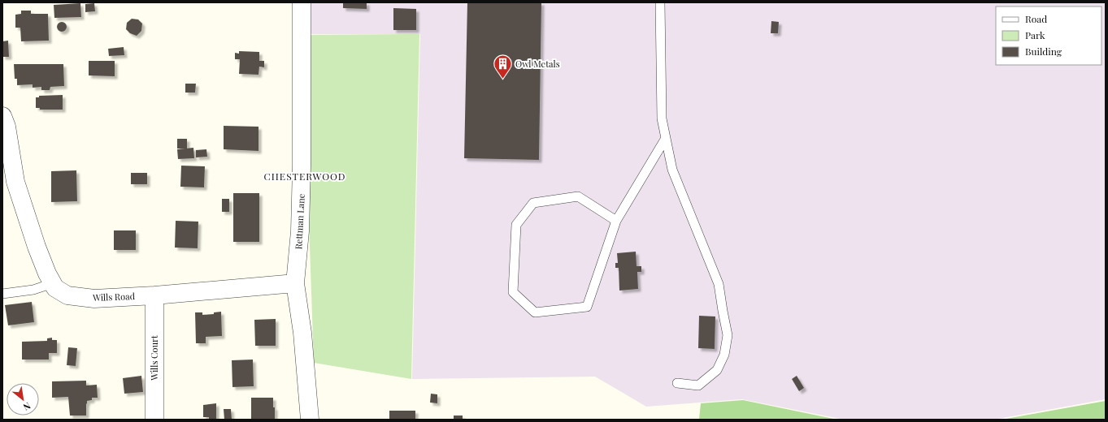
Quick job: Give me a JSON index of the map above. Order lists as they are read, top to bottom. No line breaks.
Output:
{"streets":{"street":["Rettman Lane","Wills Road","Wills Court"]},"crossings":[["Rettman Lane","Wills Road"],["Wills Road","Wills Court"]],"districts":["CHESTERWOOD"],"places":{"building":["Owl Metals"]},"legend":["Road","Park","Building"],"north":"bottom right"}
